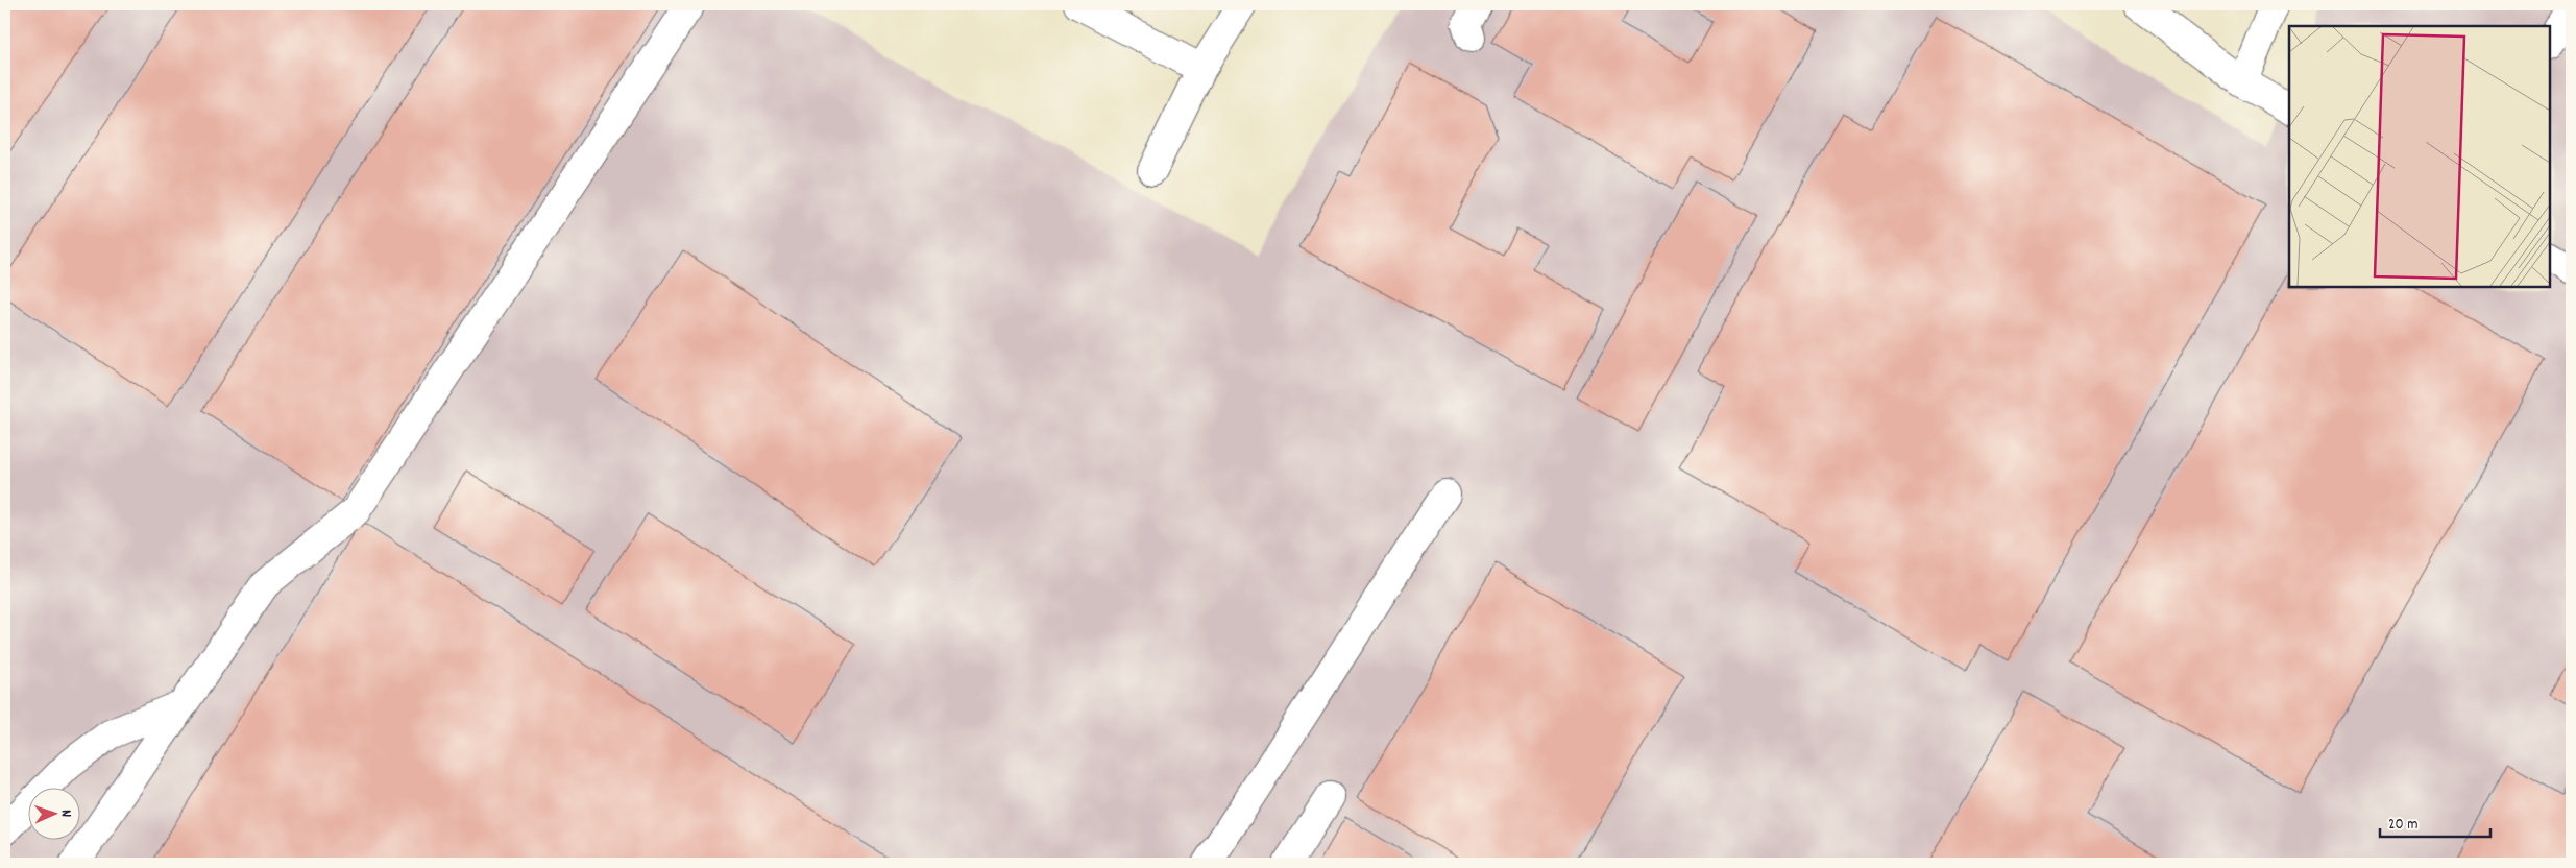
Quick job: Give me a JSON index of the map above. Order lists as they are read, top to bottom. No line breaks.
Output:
{"scale_bar":"20 m","north":"right"}
